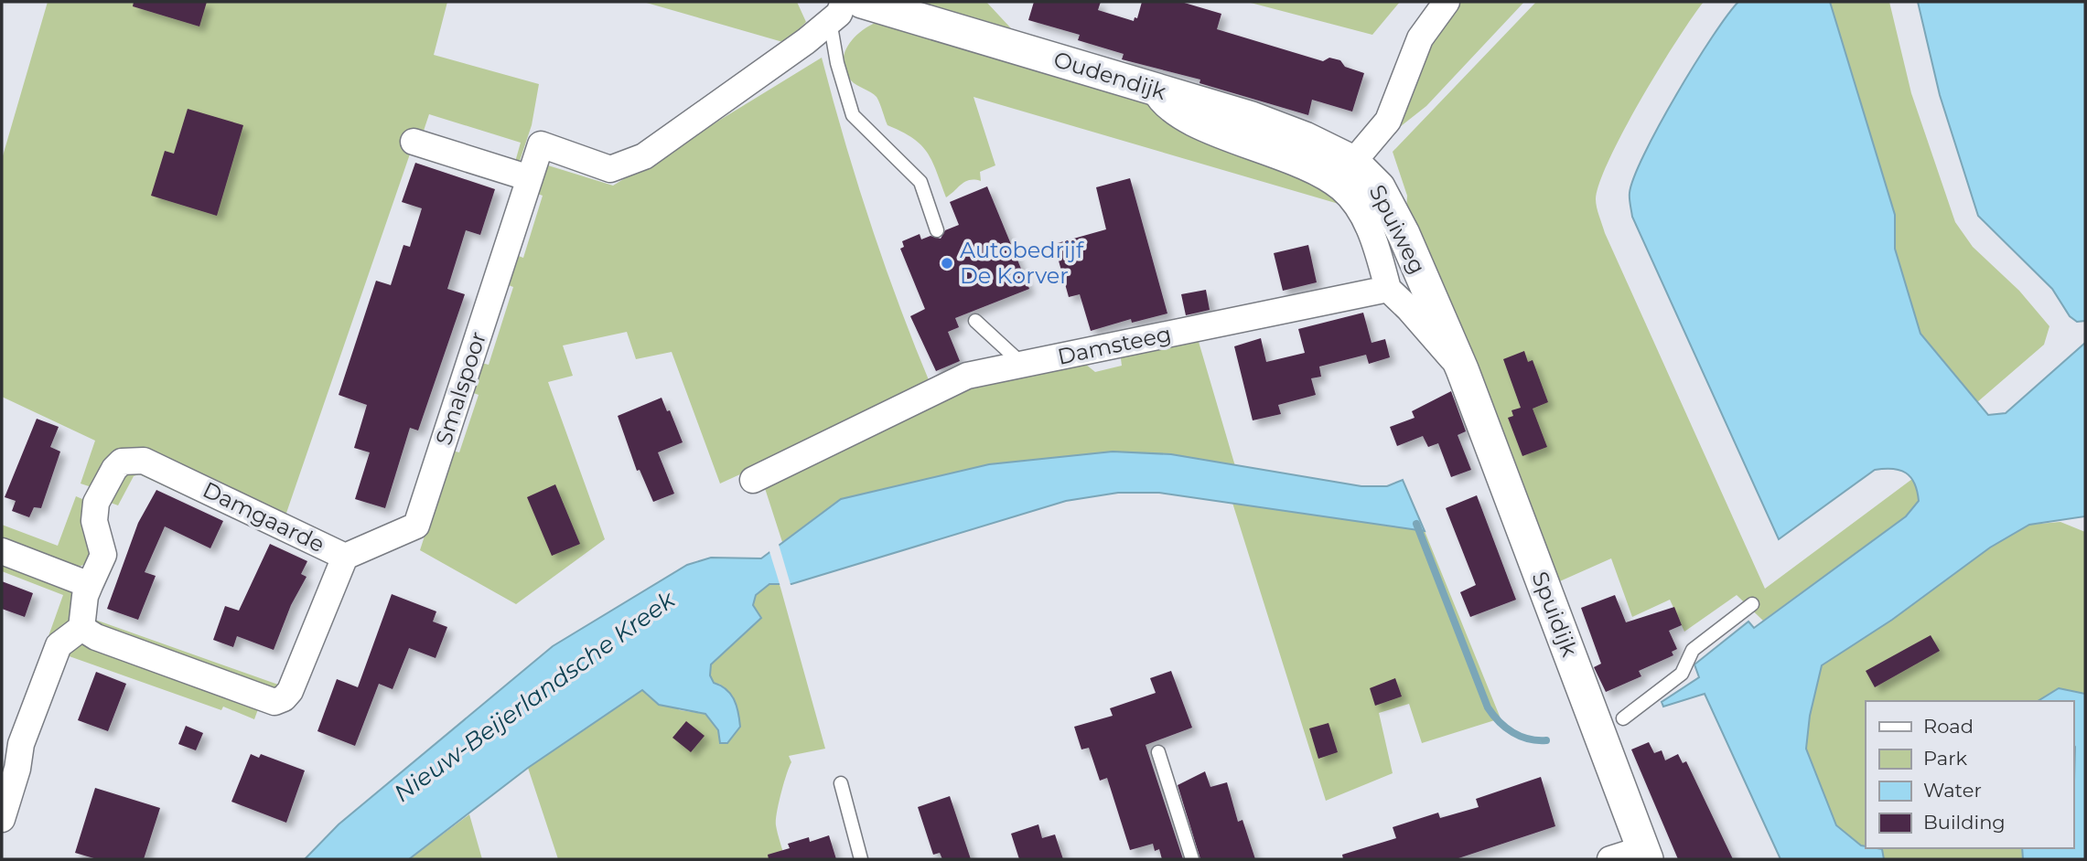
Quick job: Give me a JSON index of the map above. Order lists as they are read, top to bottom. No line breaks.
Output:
{"streets":{"street":["Oudendijk","Spuiweg","Damsteeg","Smalspoor","Damgaarde","Spuidijk"]},"crossings":[["Oudendijk","Spuiweg"],["Spuiweg","Spuidijk"],["Smalspoor","Damgaarde"]],"water":["Nieuw-Beijerlandsche Kreek"],"places":["Autobedrijf De Korver"],"legend":["Road","Park","Water","Building"]}
